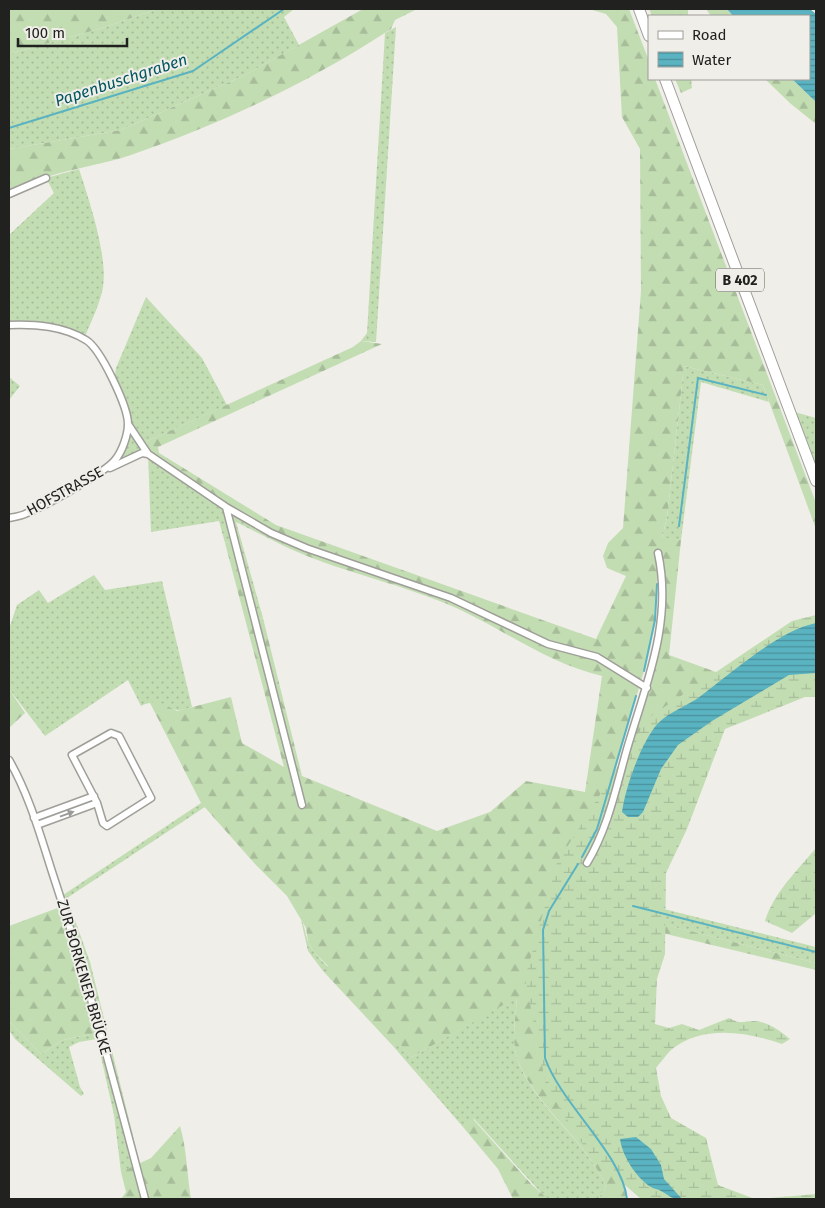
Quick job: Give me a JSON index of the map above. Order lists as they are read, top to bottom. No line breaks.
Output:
{"streets":{"main road":["B 402"],"street":["HOFSTRASSE","ZUR BORKENER BRÜCKE"]},"water":["Papenbuschgraben"],"legend":["Road","Water"],"scale_bar":"100 m"}
